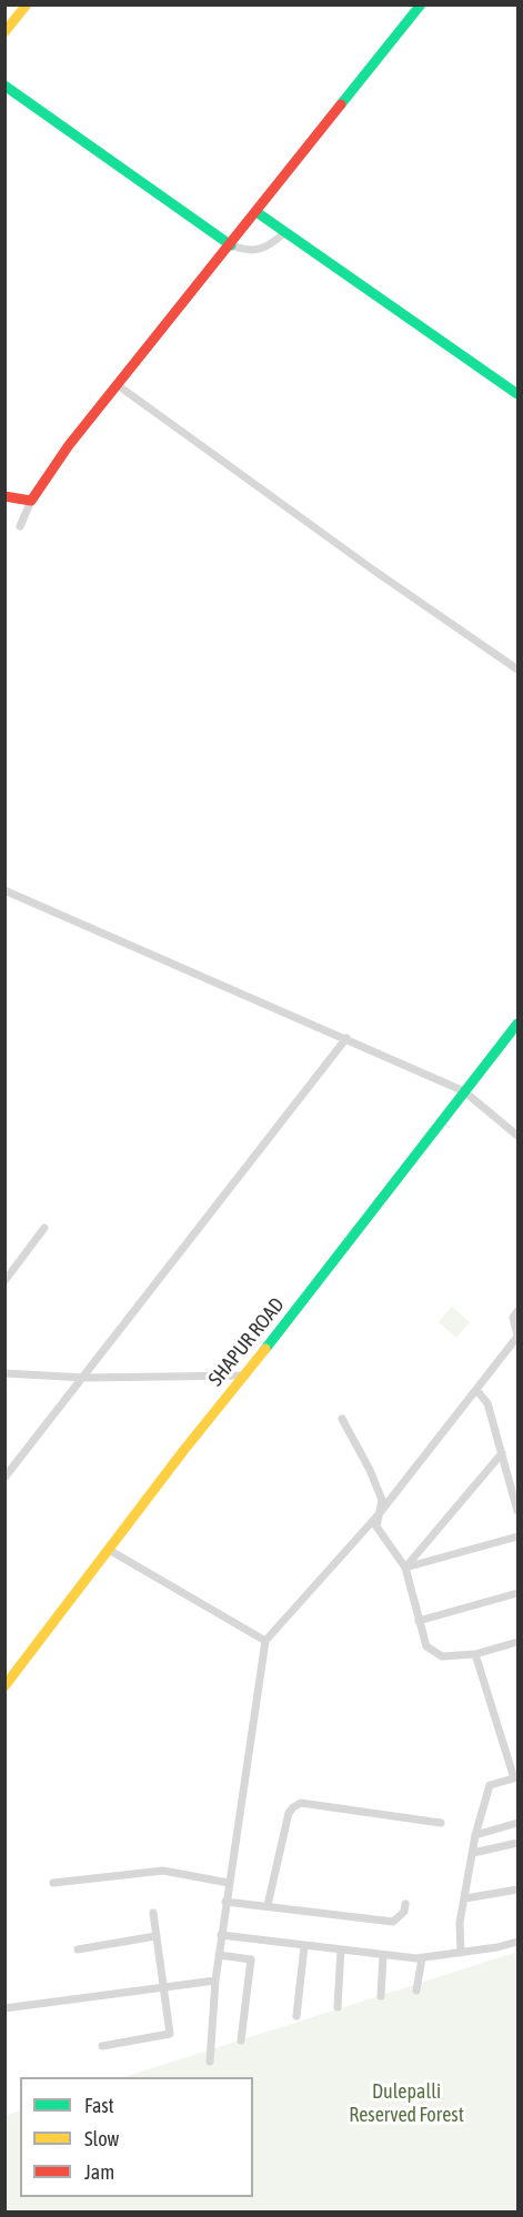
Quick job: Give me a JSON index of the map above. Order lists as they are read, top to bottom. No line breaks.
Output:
{"streets":{"street":["SHAPUR ROAD"]},"parks":["Dulepalli Reserved Forest"],"legend":["Fast","Slow","Jam"]}
